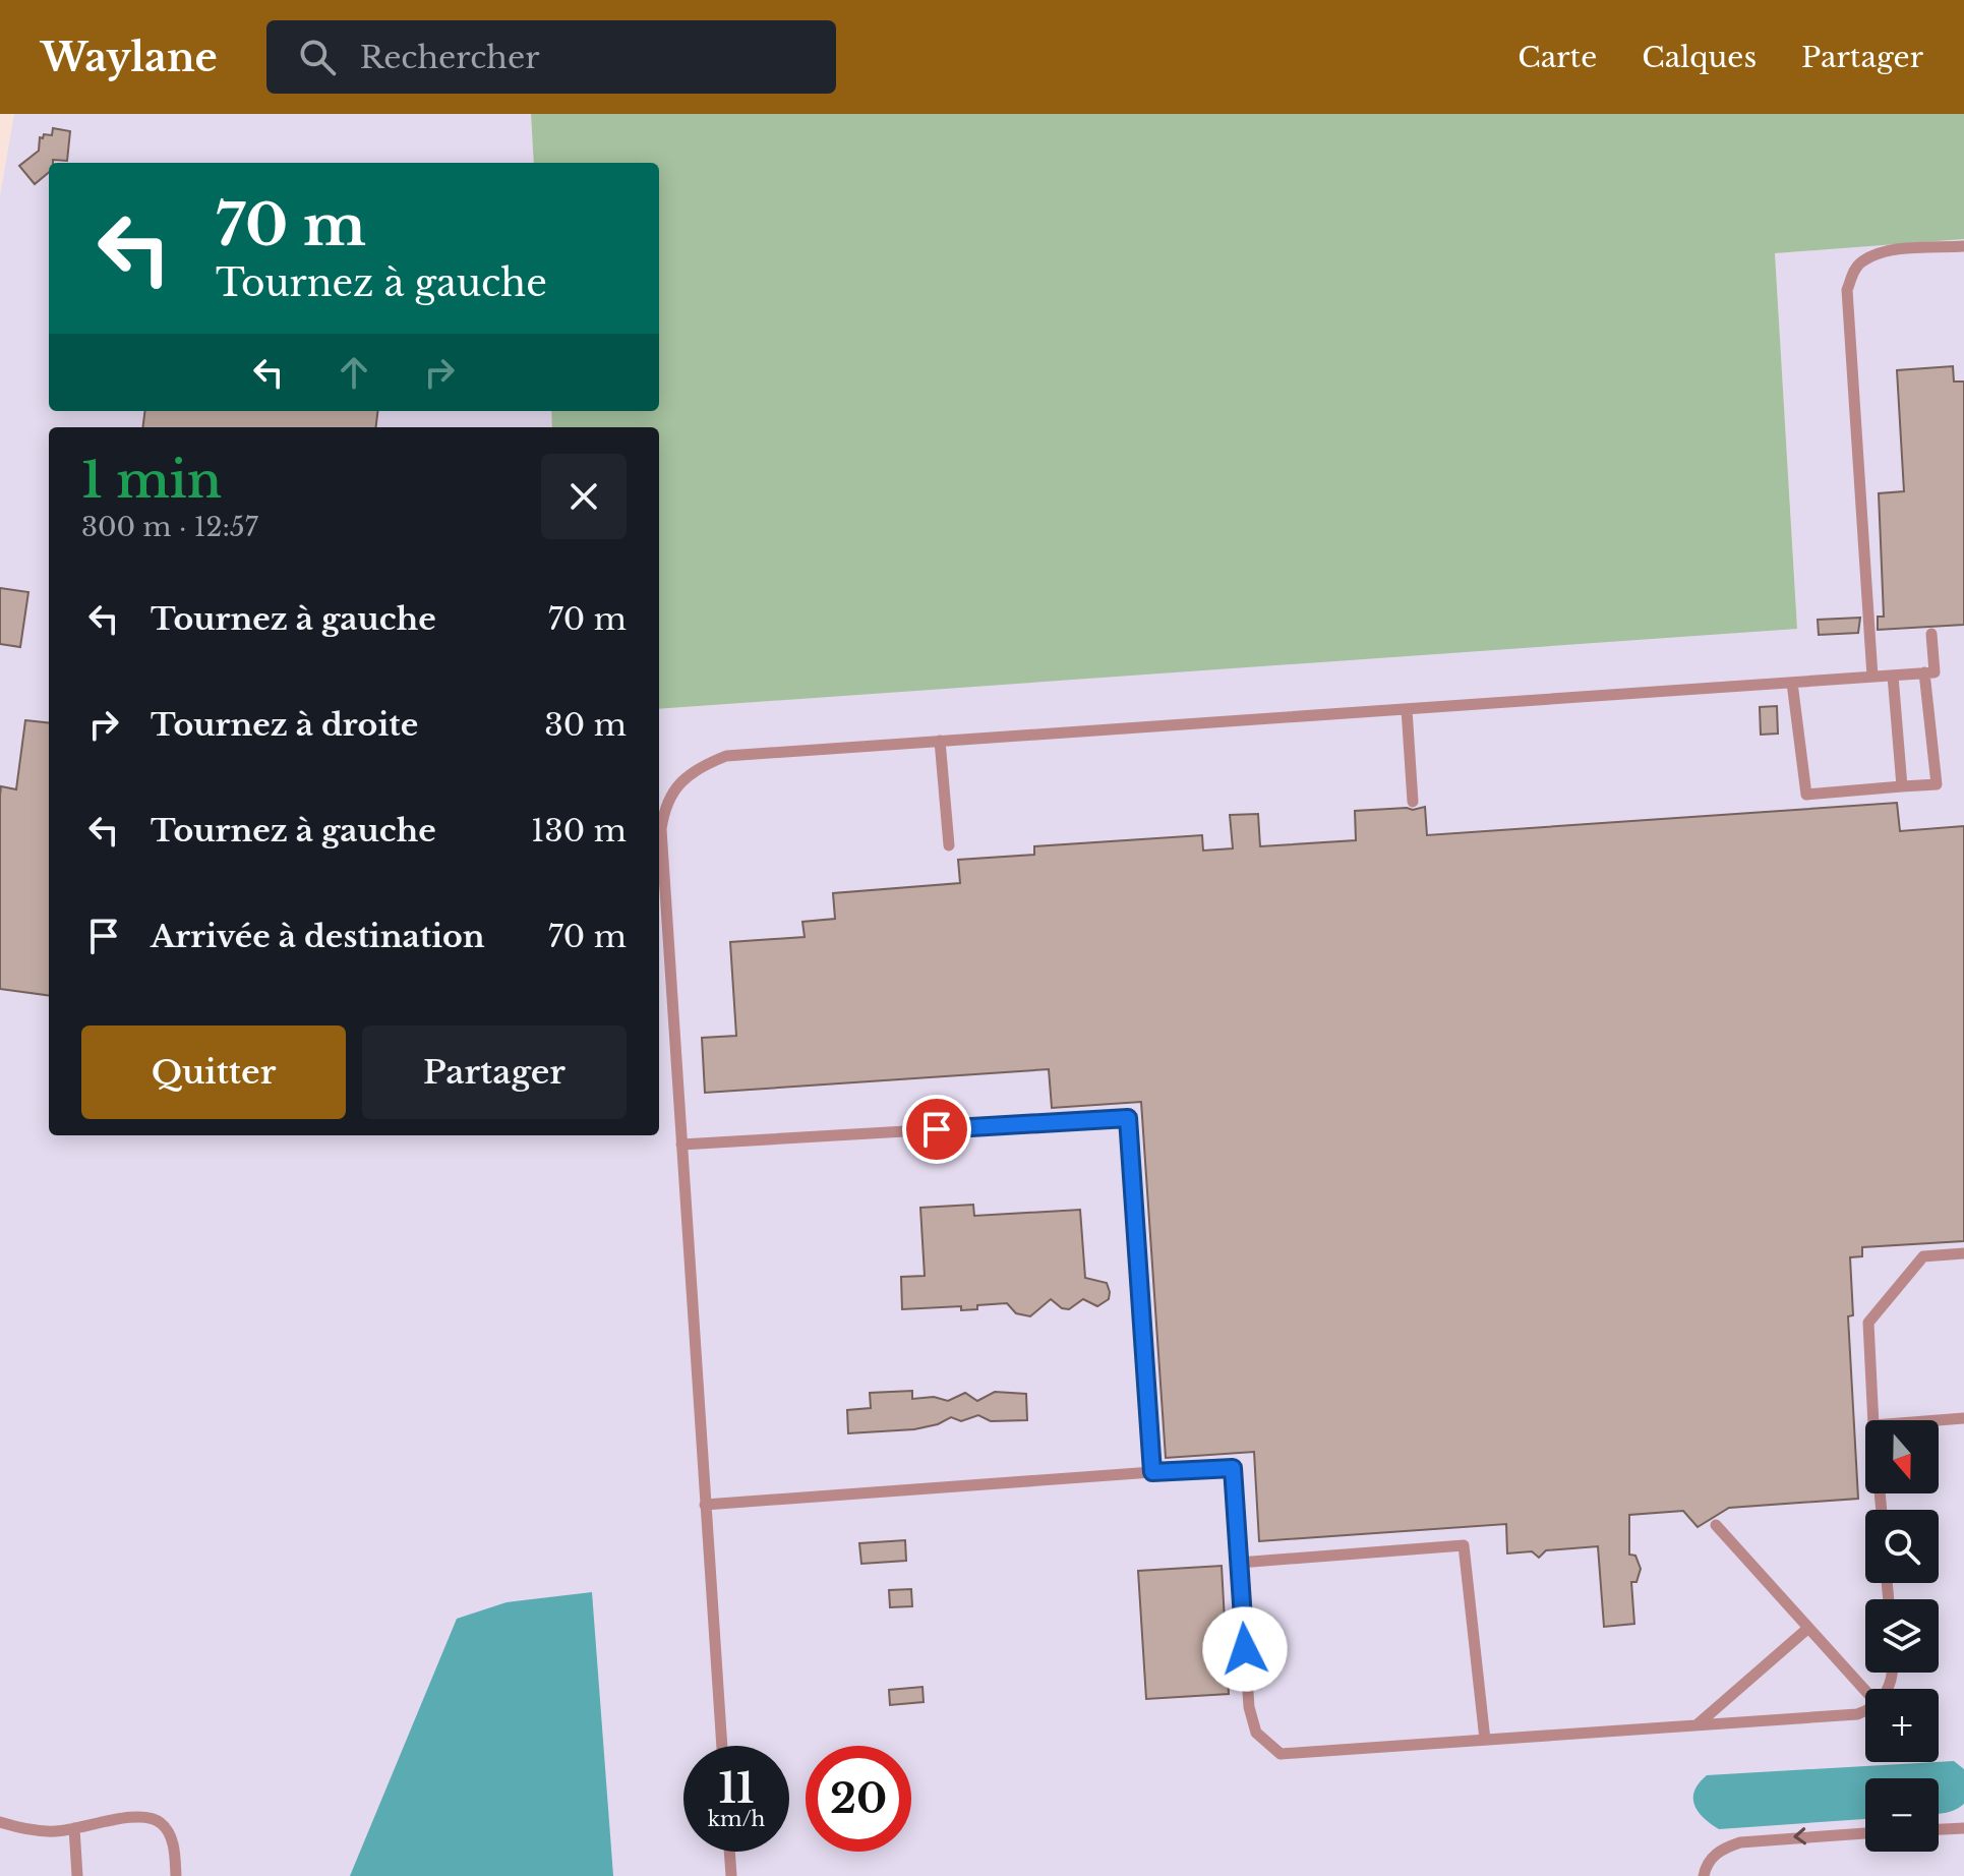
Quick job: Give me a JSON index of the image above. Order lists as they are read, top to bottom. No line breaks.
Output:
{"north":"bottom","page":{"header":"Waylane","search":"Rechercher","nav":["Carte","Calques","Partager"],"turn":["70 m","Tournez à gauche"],"heading":["1 min","300 m · 12:57"],"list":[{"name":"Tournez à gauche","value":"70 m"},{"name":"Tournez à droite","value":"30 m"},{"name":"Tournez à gauche","value":"130 m"},{"name":"Arrivée à destination","value":"70 m"}],"buttons":["Quitter","Partager"],"map_buttons":["+","−"],"speed":"11 km/h","limit":"20"}}
